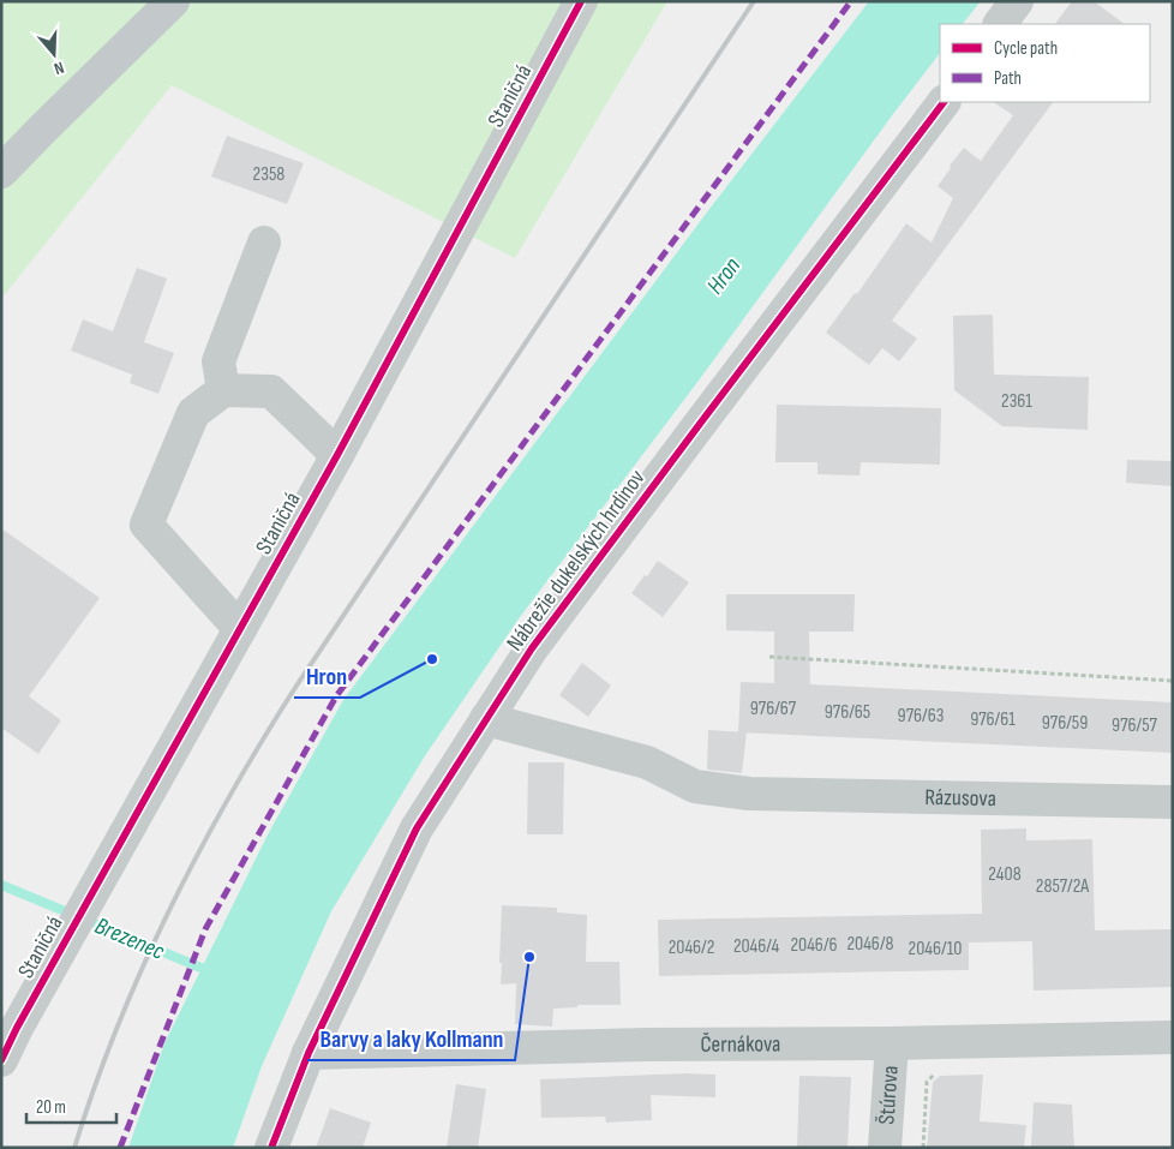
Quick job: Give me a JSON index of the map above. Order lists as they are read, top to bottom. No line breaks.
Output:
{"streets":{"street":["Staničná","Nábrežie dukelských hrdinov","Rázusova","Černákova","Štúrova"]},"crossings":[["Nábrežie dukelských hrdinov","Rázusova"],["Nábrežie dukelských hrdinov","Černákova"],["Černákova","Štúrova"]],"water":["Hron","Brezenec"],"places":["Hron","Barvy a laky Kollmann"],"house_numbers":["2358","2361","976/67","976/65","976/63","976/61","976/59","976/57","2408","2857/2A","2046/8","2046/6","2046/4","2046/2","2046/10"],"legend":["Cycle path","Path"],"scale_bar":"20 m","north":"bottom"}
